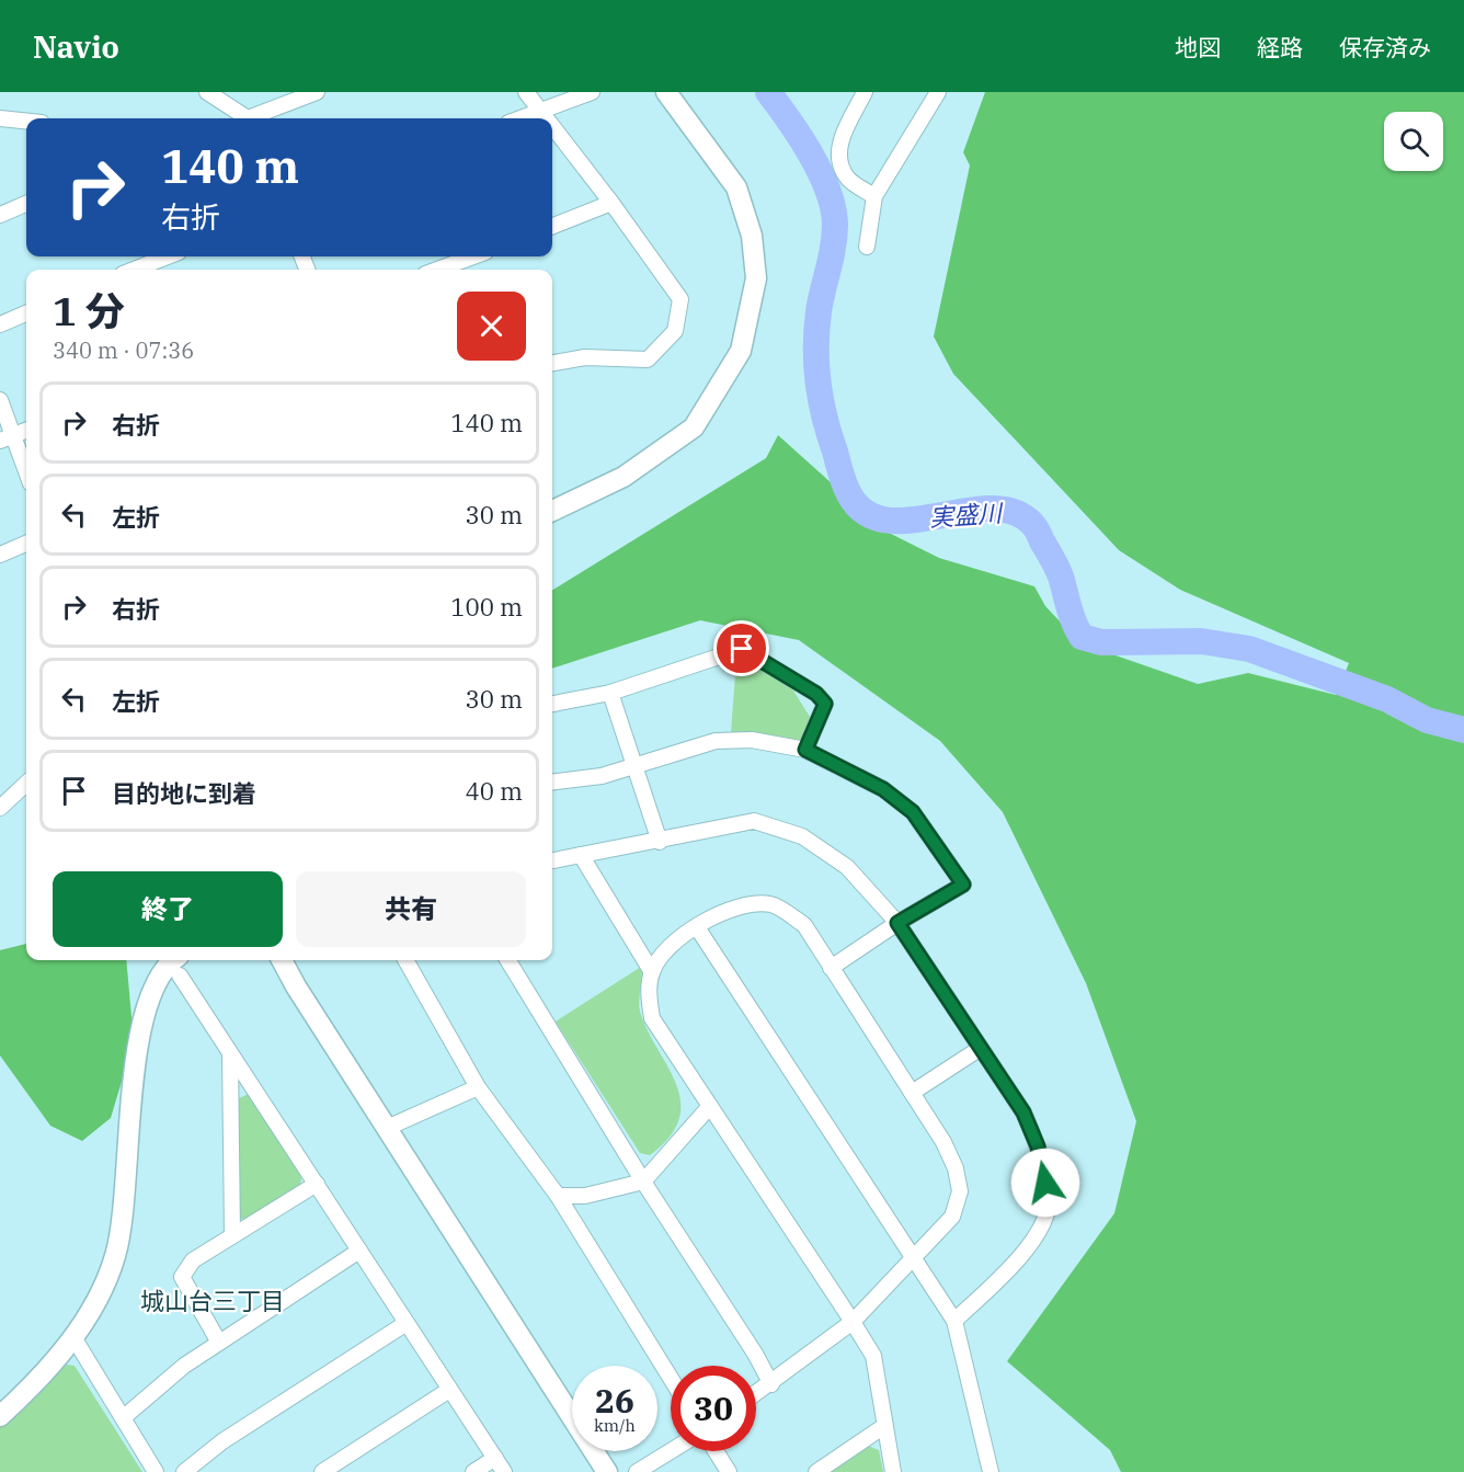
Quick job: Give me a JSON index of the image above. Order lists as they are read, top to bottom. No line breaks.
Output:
{"districts":["城山台三丁目"],"water":["実盛川"],"page":{"header":"Navio","nav":["地図","経路","保存済み"],"turn":["140 m","右折"],"heading":["1 分","340 m · 07:36"],"list":[{"name":"右折","value":"140 m"},{"name":"左折","value":"30 m"},{"name":"右折","value":"100 m"},{"name":"左折","value":"30 m"},{"name":"目的地に到着","value":"40 m"}],"buttons":["終了","共有"],"speed":"26 km/h","limit":"30"}}
